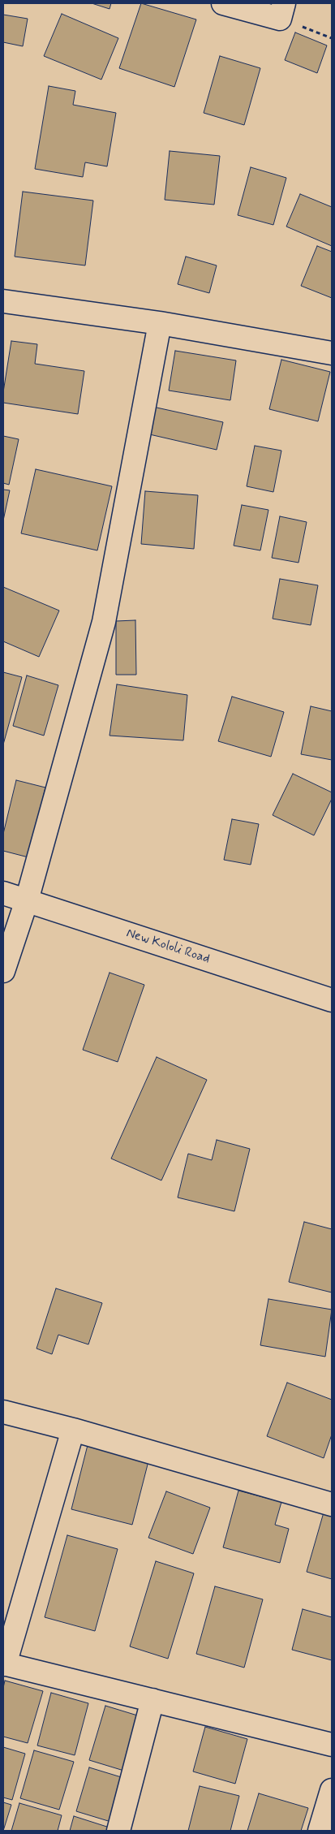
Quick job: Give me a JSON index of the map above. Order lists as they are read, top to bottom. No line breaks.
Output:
{"streets":{"street":["New Kololi Road"]}}
